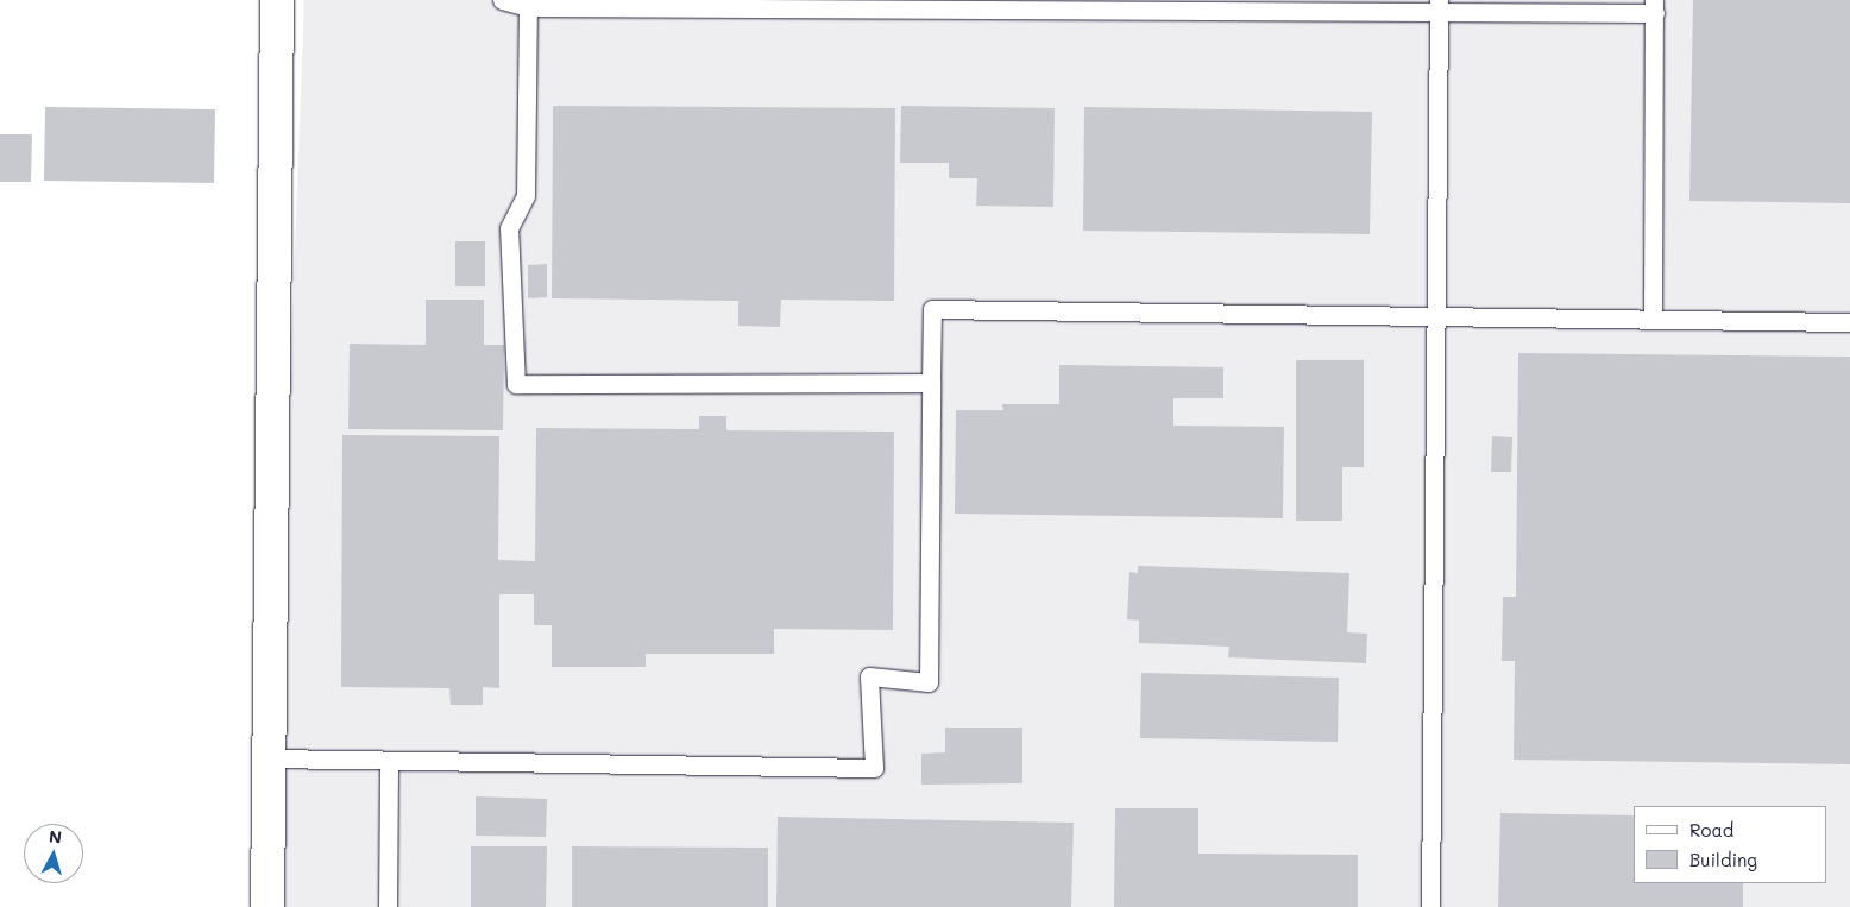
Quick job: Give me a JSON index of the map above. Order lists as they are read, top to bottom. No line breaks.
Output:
{"legend":["Road","Building"],"north":"top"}
